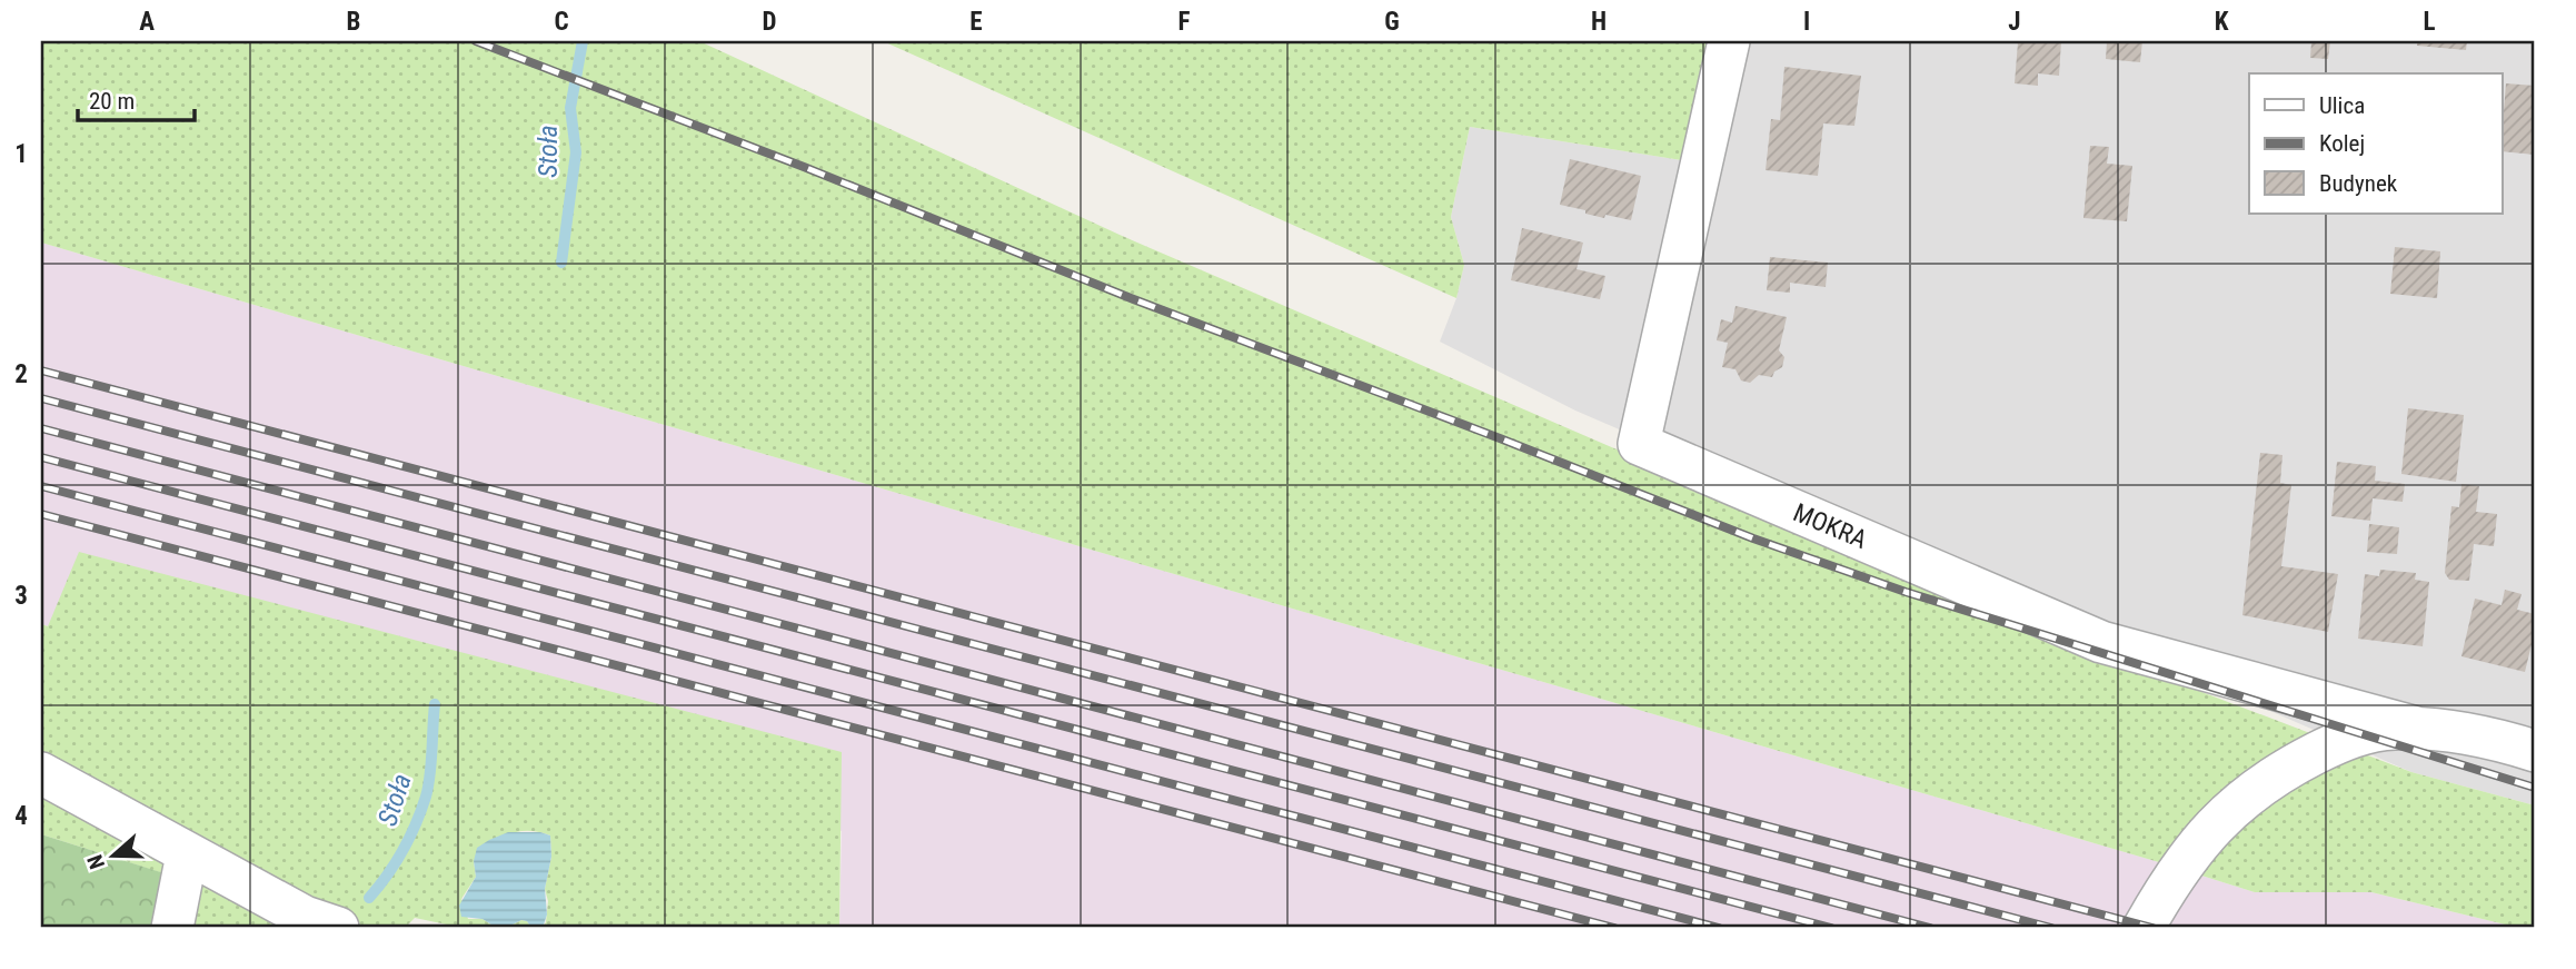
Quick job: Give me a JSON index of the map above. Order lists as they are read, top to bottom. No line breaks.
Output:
{"streets":{"street":["MOKRA"]},"water":["Stoła"],"legend":["Ulica","Kolej","Budynek"],"scale_bar":"20 m","north":"left","grid":{"columns":["A","B","C","D","E","F","G","H","I","J","K","L"],"rows":["1","2","3","4"]}}
